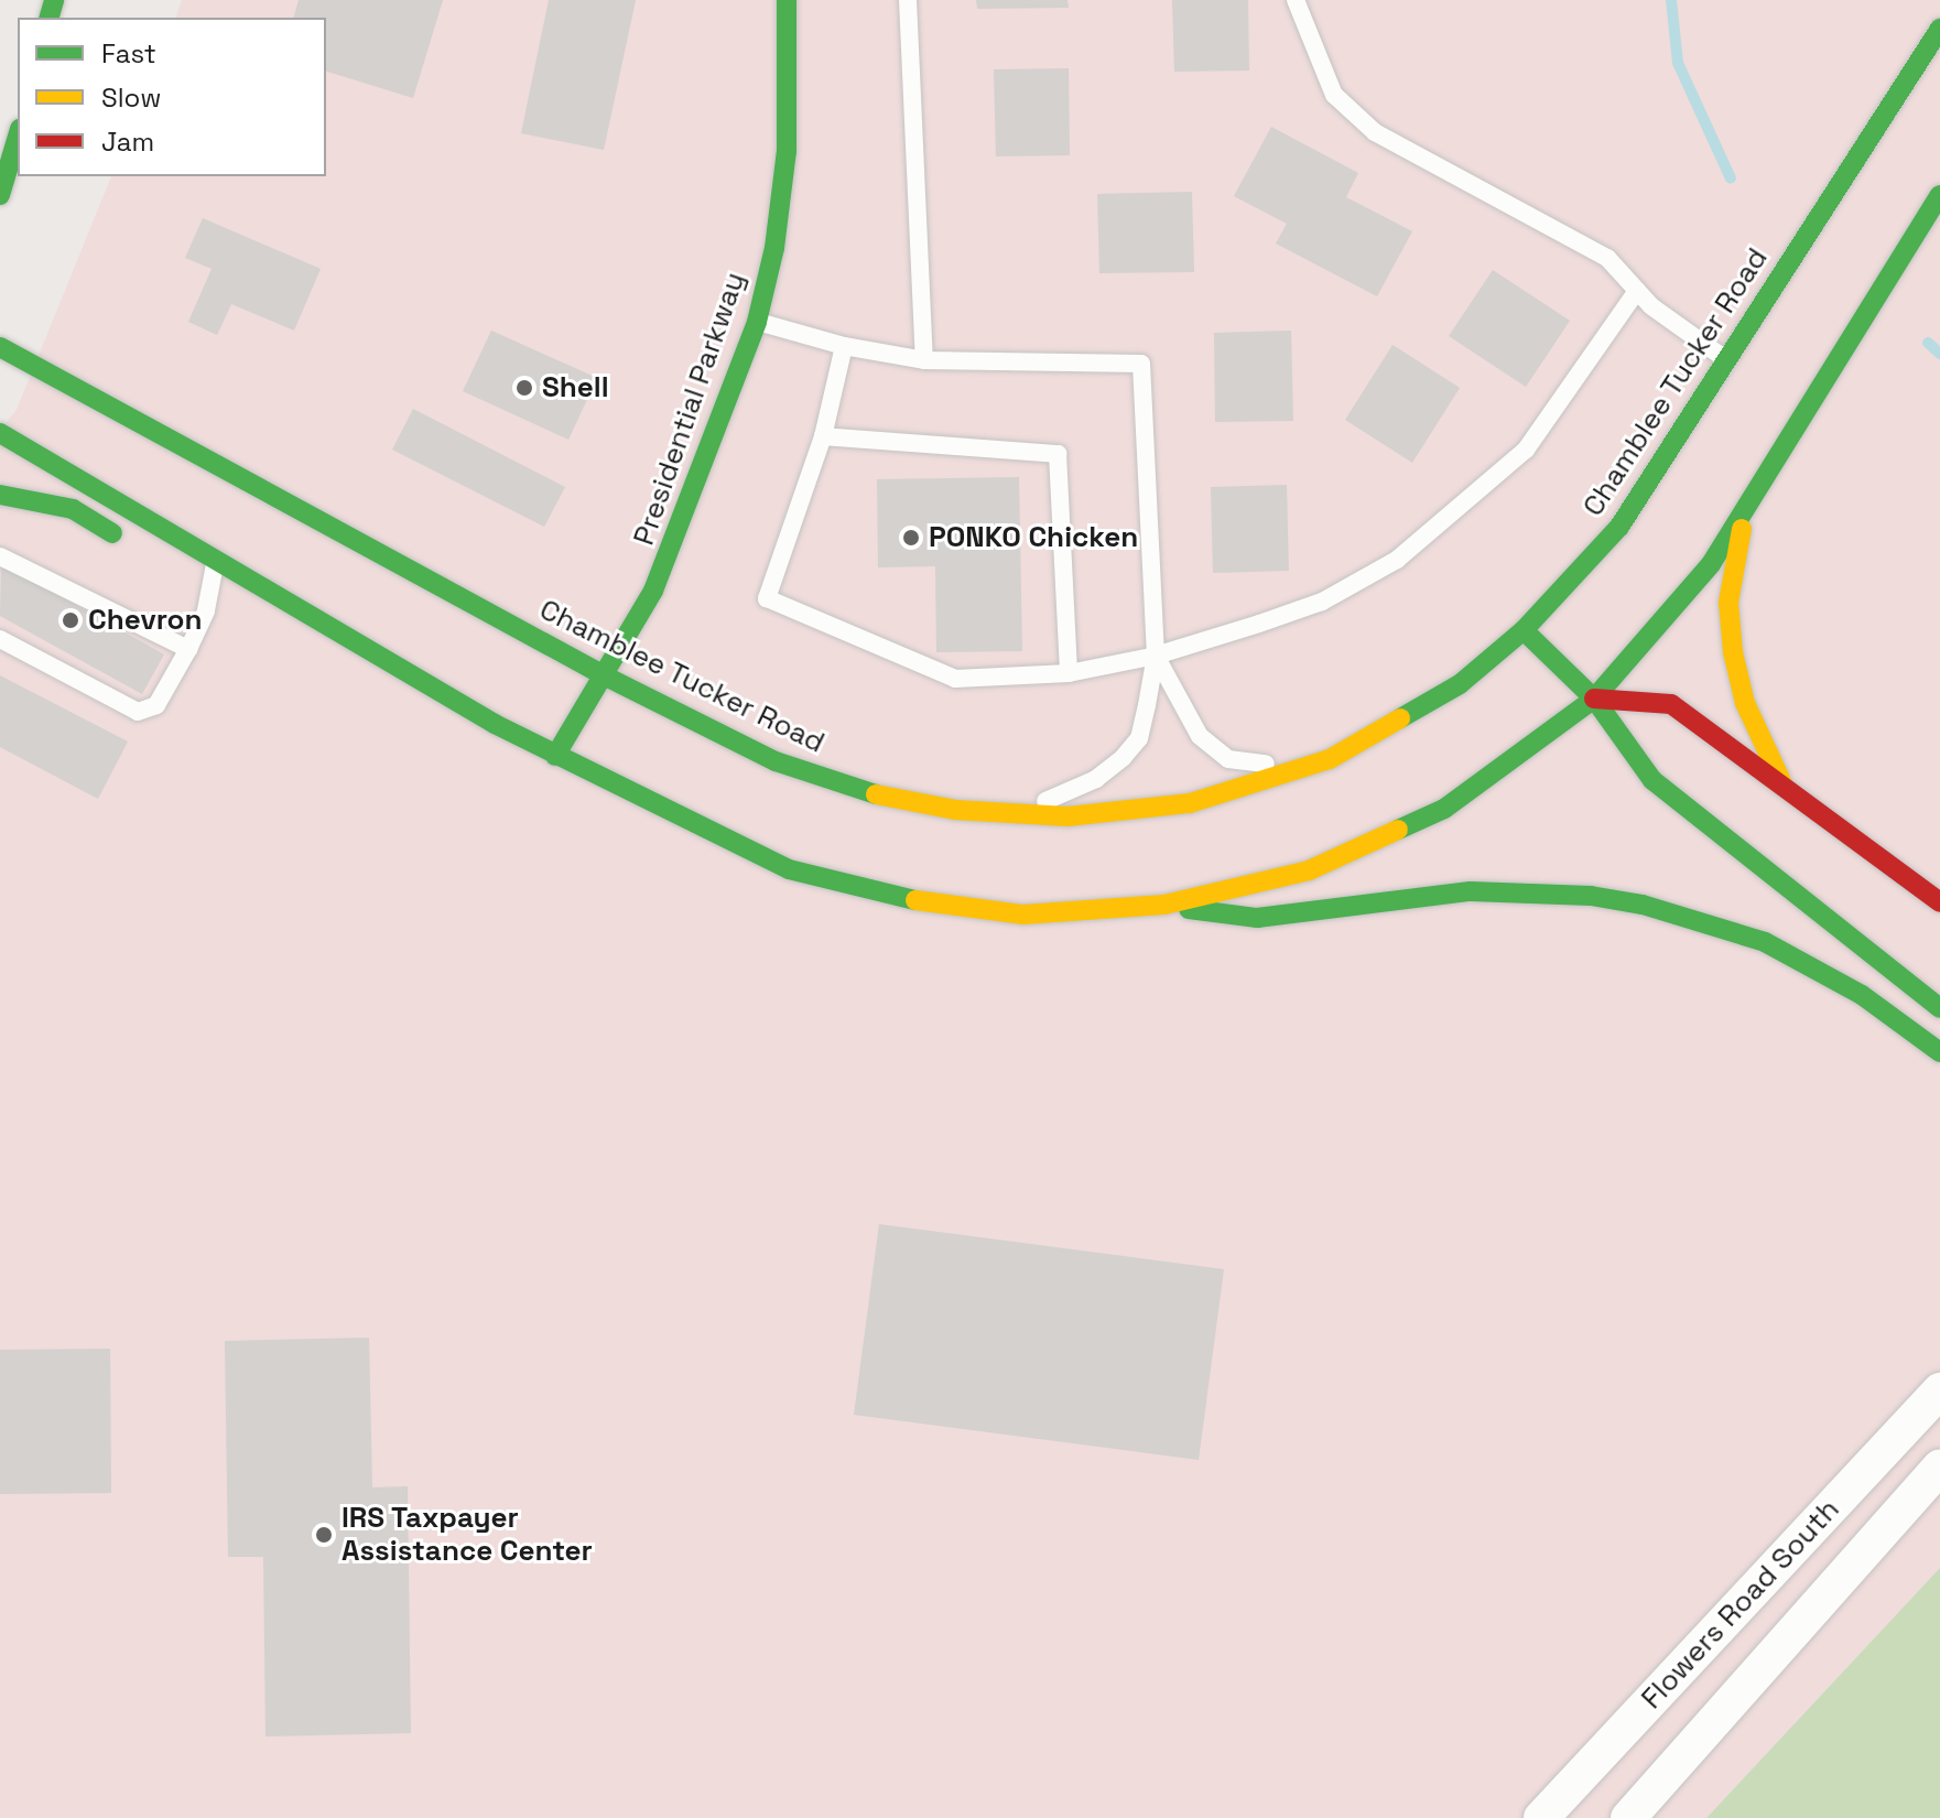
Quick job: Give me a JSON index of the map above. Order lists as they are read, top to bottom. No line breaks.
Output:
{"streets":{"main road":["Chamblee Tucker Road","Presidential Parkway"],"street":["Flowers Road South"]},"crossings":[["Chamblee Tucker Road","Presidential Parkway"]],"places":["Shell","PONKO Chicken","Chevron","IRS Taxpayer Assistance Center"],"legend":["Fast","Slow","Jam"]}
